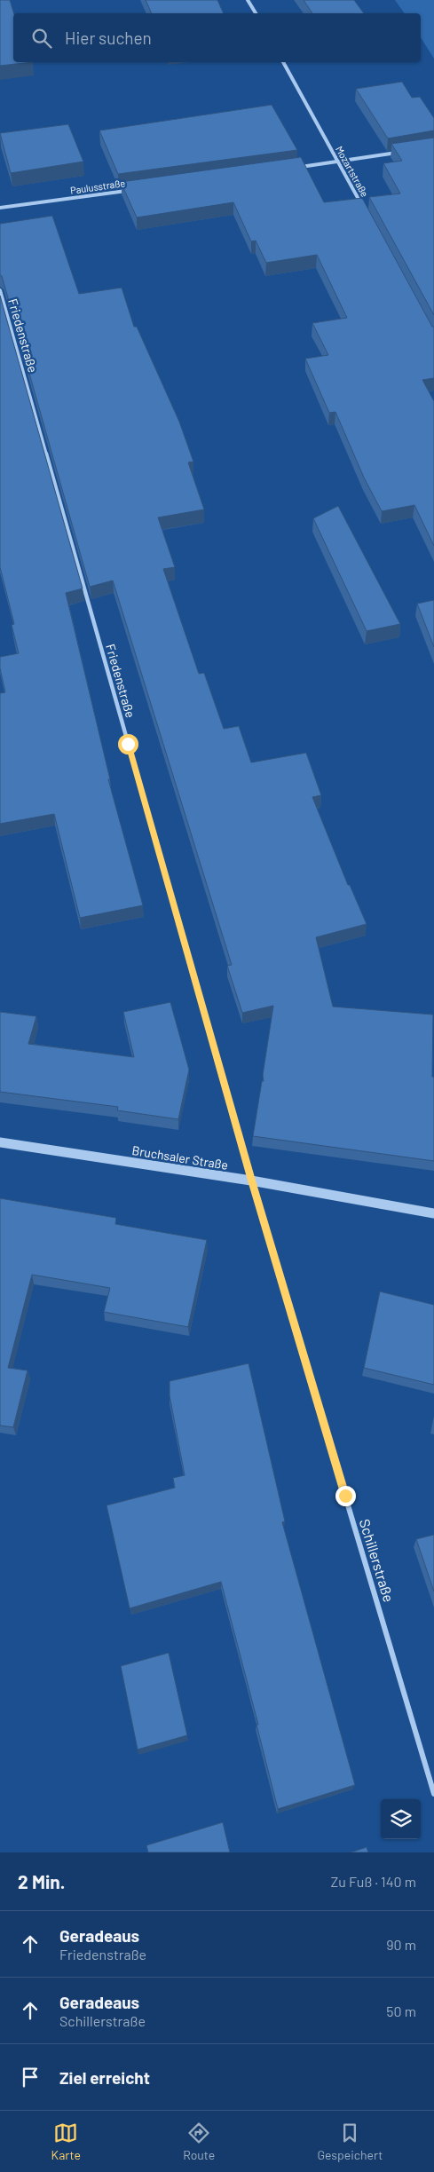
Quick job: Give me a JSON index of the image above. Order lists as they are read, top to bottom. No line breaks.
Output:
{"streets":{"street":["Mozartstraße","Paulusstraße","Friedenstraße","Bruchsaler Straße","Schillerstraße"]},"crossings":[["Friedenstraße","Bruchsaler Straße"],["Friedenstraße","Schillerstraße"],["Bruchsaler Straße","Schillerstraße"]],"page":{"search":"Hier suchen","heading":["2 Min.","Zu Fuß · 140 m"],"list":[["Geradeaus","Friedenstraße","90 m"],["Geradeaus","Schillerstraße","50 m"],"Ziel erreicht"],"nav":["Karte","Route","Gespeichert"]}}
